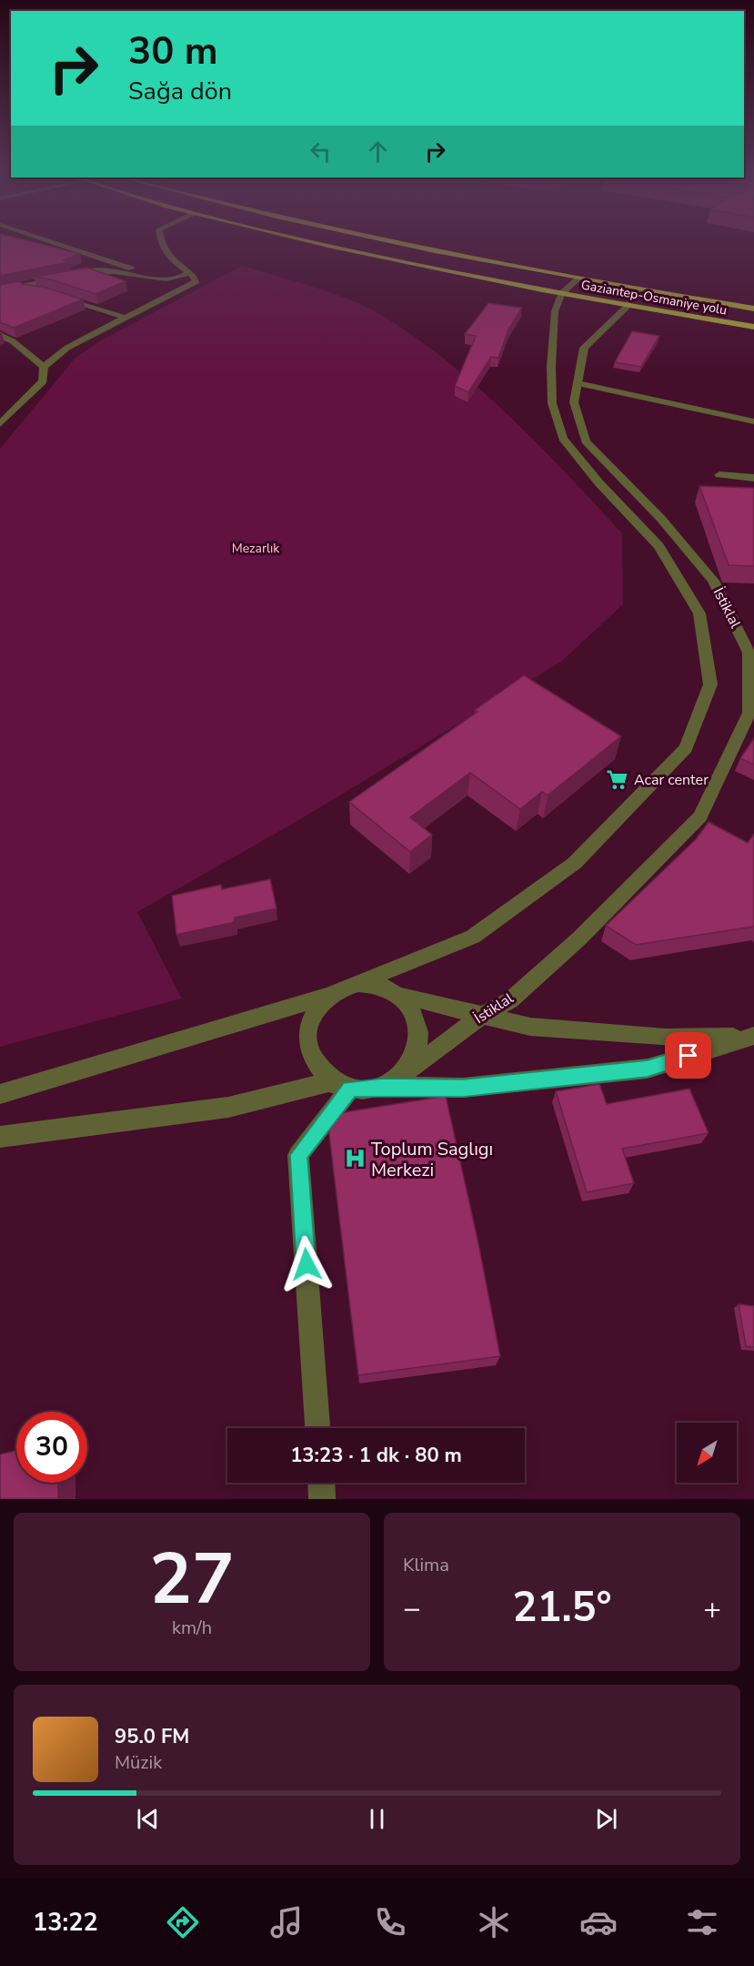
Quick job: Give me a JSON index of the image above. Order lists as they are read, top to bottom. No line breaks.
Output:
{"streets":{"highway":["Gaziantep-Osmaniye yolu"],"street":["İstiklal"]},"crossings":[["Gaziantep-Osmaniye yolu","İstiklal"]],"parks":["Mezarlık"],"places":{"supermarket":["Acar center"],"hospital":["Toplum Saglıgı Merkezi"]},"north":"bottom left","page":{"turn":["30 m","Sağa dön"],"limit":"30","trip":"13:23 · 1 dk · 80 m","tile":[["27","km/h"],"Klima"],"heat":["−","21.5°","+"],"song":["95.0 FM","Müzik"],"tabs":"13:22"}}
